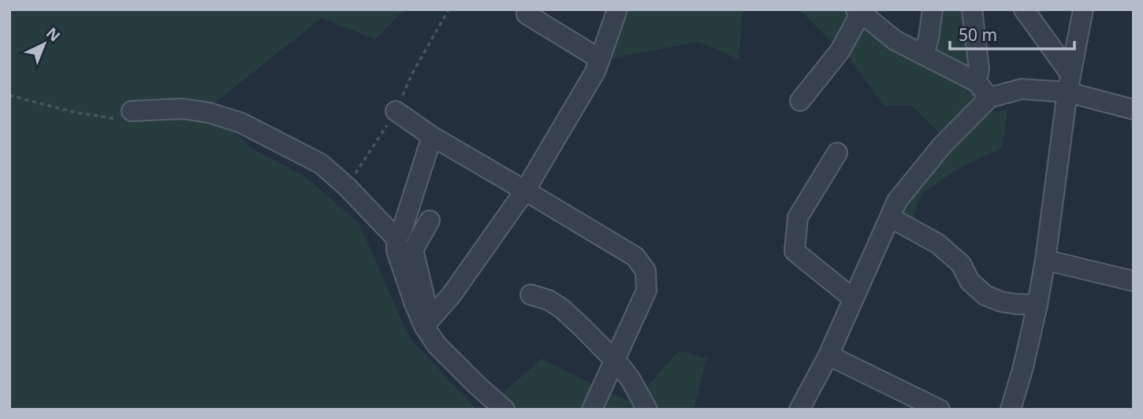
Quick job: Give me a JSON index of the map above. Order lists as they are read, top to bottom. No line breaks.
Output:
{"scale_bar":"50 m","north":"top right"}
